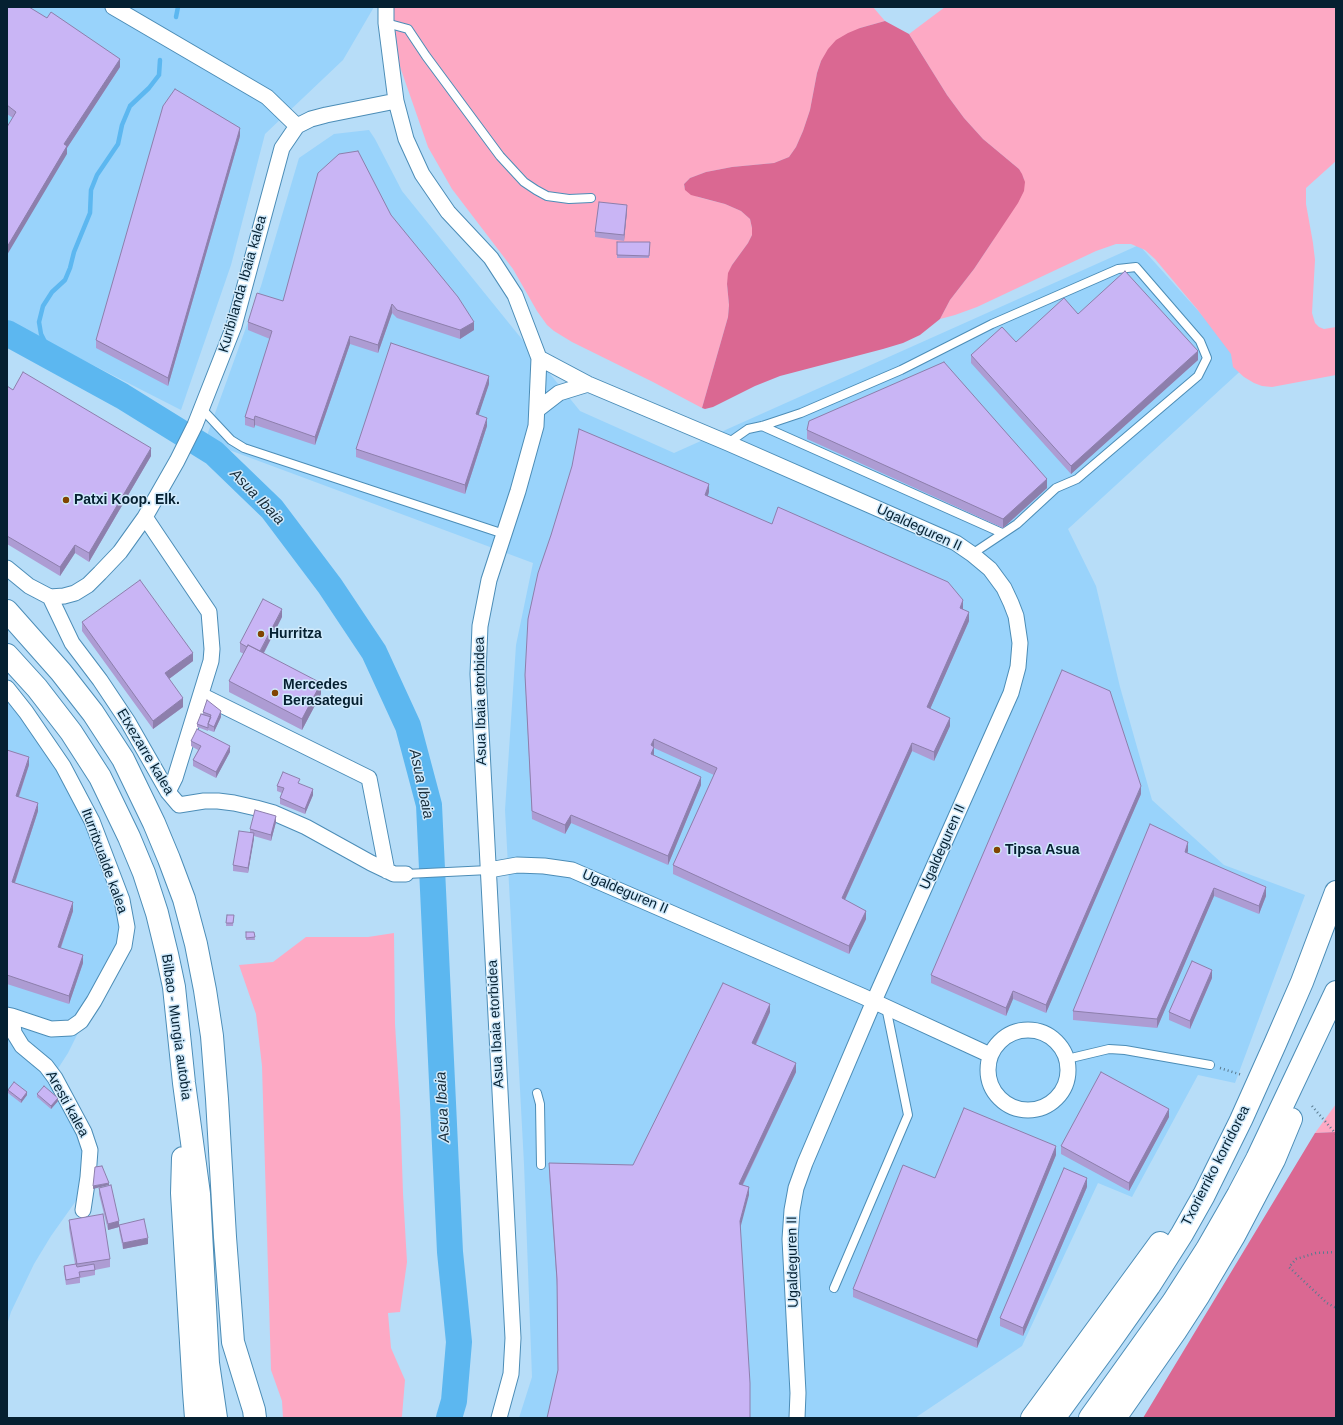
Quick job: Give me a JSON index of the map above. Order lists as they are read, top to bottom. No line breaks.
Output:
{"streets":{"highway":["Bilbao - Mungia autobia","Txorierriko korridorea"],"street":["Kuribilanda Ibaia kalea","Ugaldeguren II","Asua Ibaia etorbidea","Etxezarre kalea","Iturritxualde kalea","Aresti kalea"]},"crossings":[["Kuribilanda Ibaia kalea","Etxezarre kalea"],["Ugaldeguren II","Asua Ibaia etorbidea"],["Ugaldeguren II","Etxezarre kalea"],["Iturritxualde kalea","Aresti kalea"]],"water":["Asua Ibaia"],"places":["Patxi Koop. Elk.","Hurritza","Mercedes Berasategui","Tipsa Asua"]}
